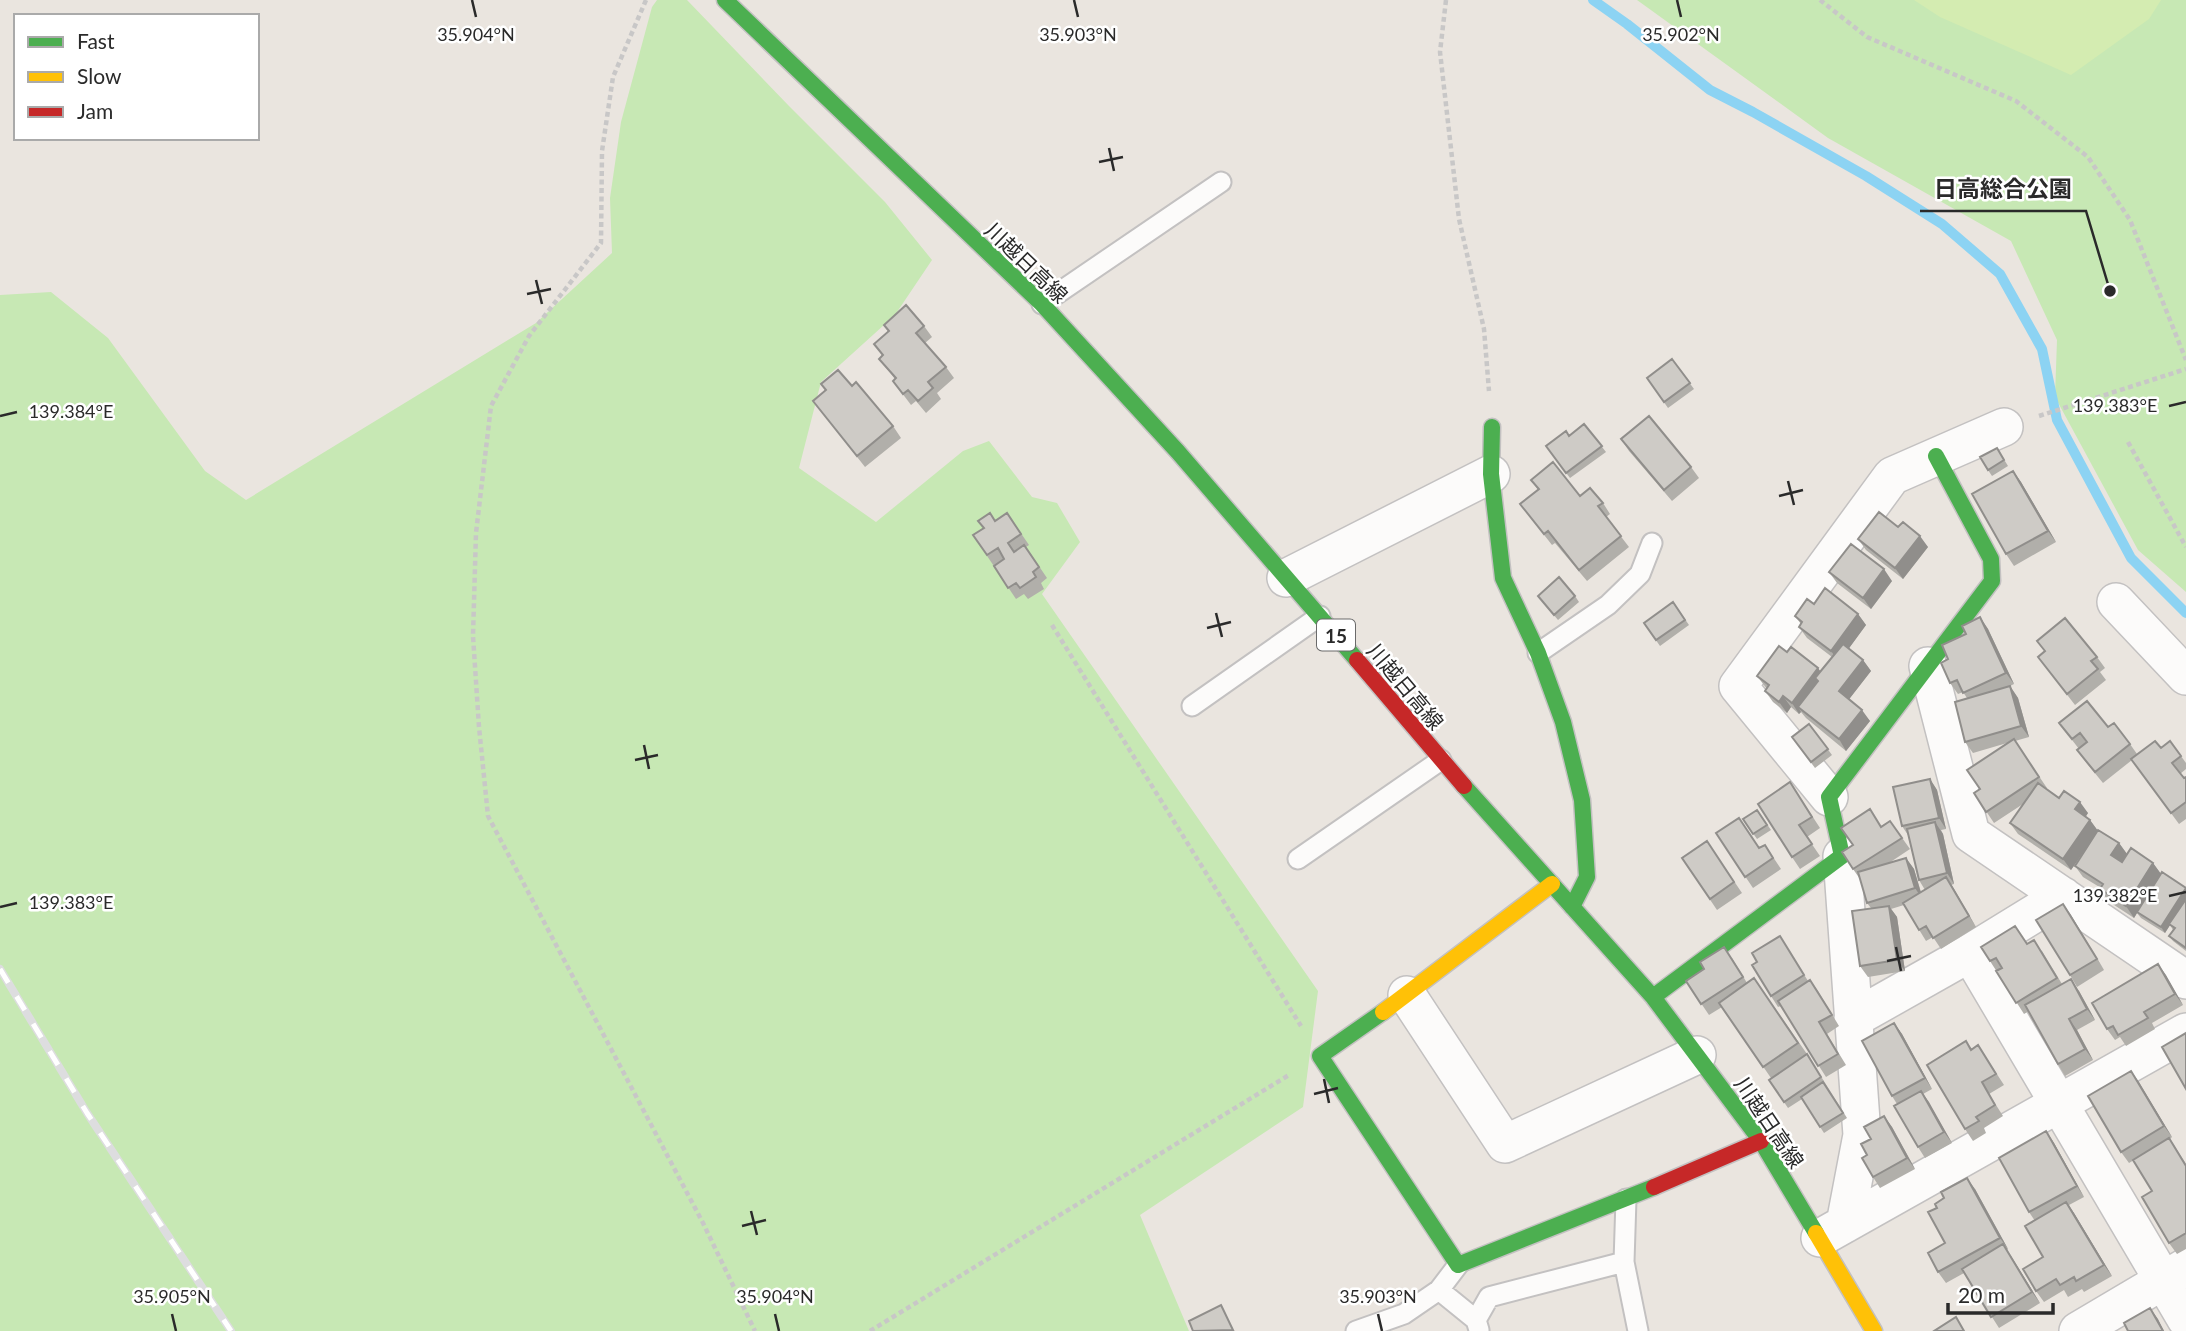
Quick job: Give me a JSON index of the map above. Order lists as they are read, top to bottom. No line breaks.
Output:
{"streets":{"street":["川越日高線","15"]},"places":["日高総合公園"],"legend":["Fast","Slow","Jam"],"scale_bar":"20 m","coordinates":["35.904°N","35.903°N","35.902°N","139.383°E","139.384°E","139.382°E","35.905°N"]}
